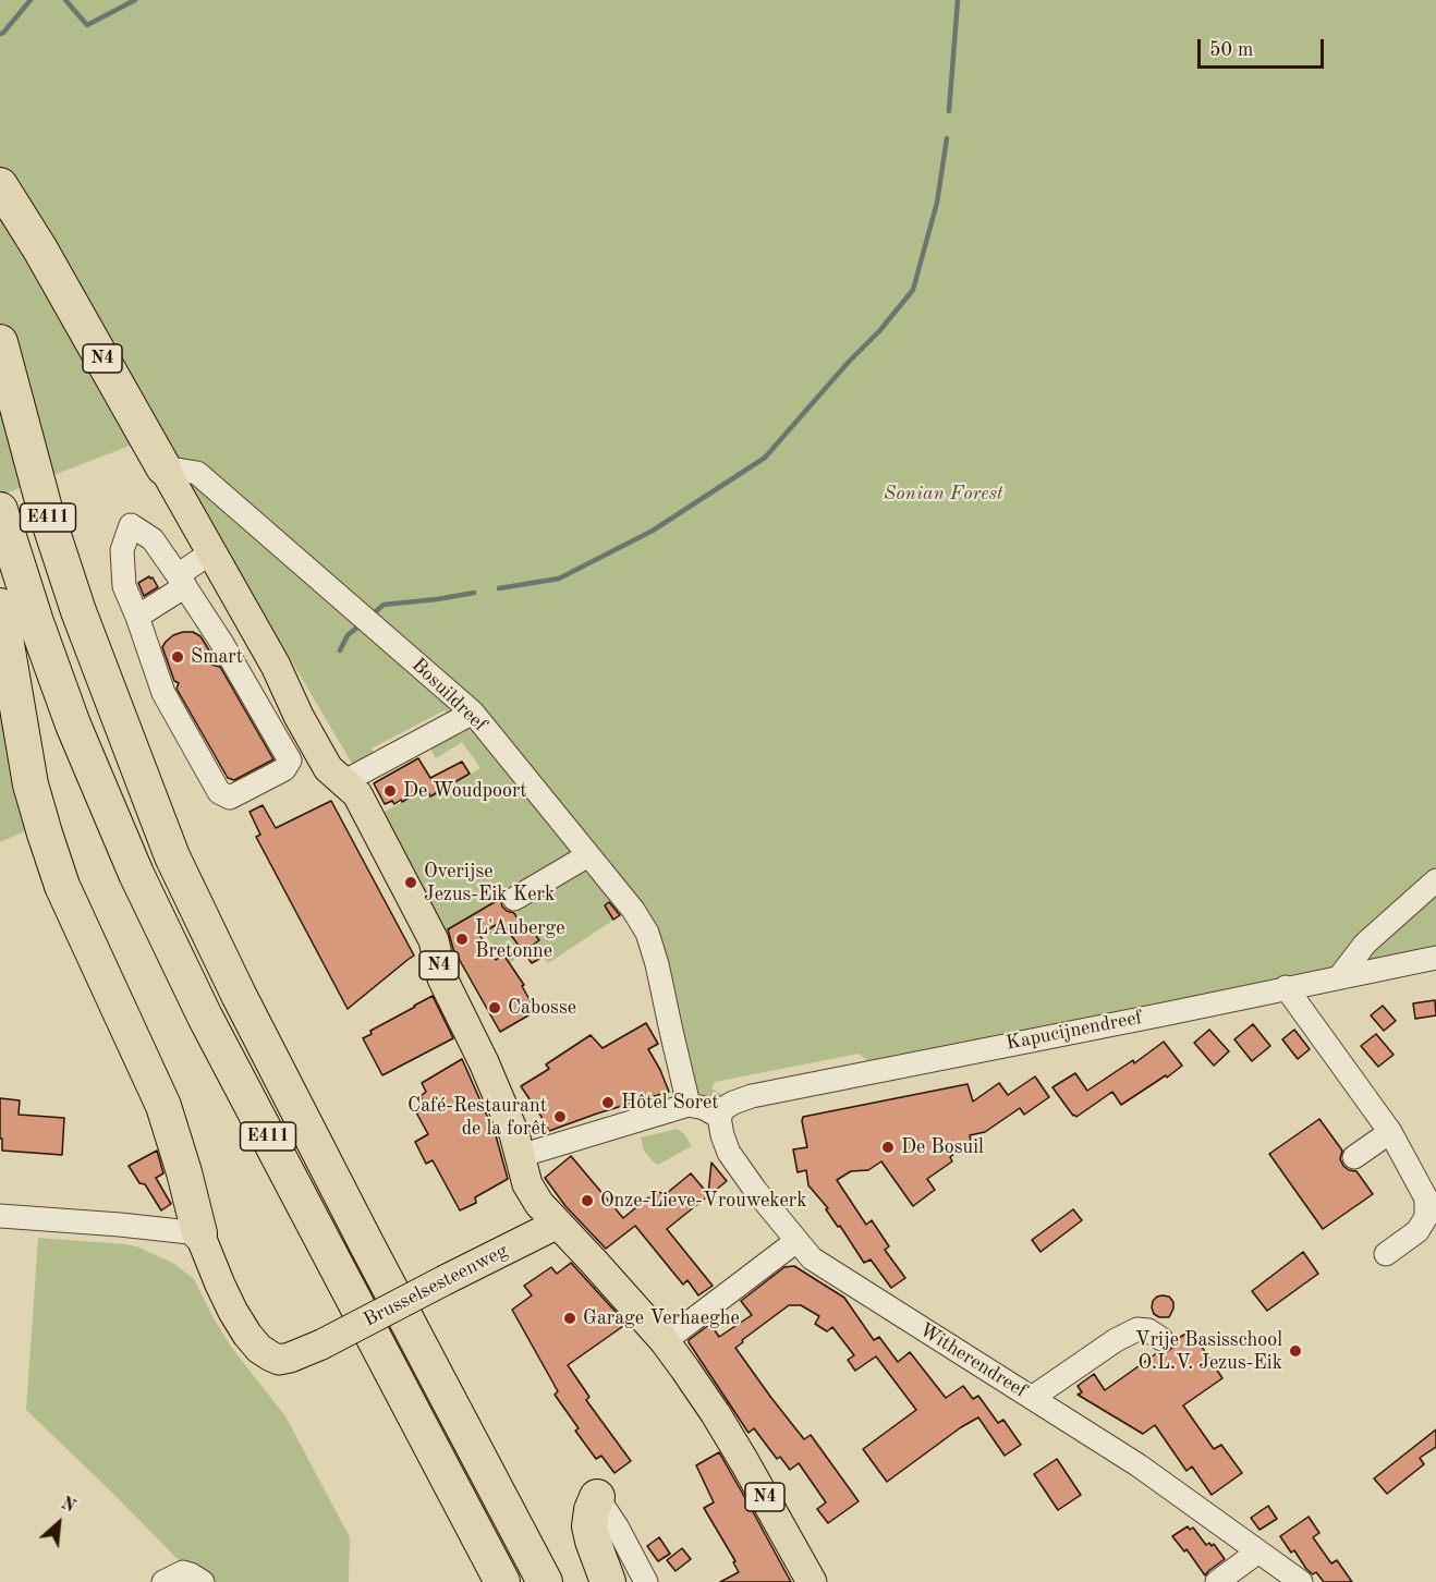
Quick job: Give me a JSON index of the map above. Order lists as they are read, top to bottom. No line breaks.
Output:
{"streets":{"highway":["N4","E411"],"main road":["Brusselsesteenweg"],"street":["Bosuildreef","Kapucijnendreef","Witherendreef"]},"crossings":[["N4","Bosuildreef"],["N4","Brusselsesteenweg"],["Kapucijnendreef","Witherendreef"]],"parks":["Sonian Forest"],"places":["Smart","De Woudpoort","Overijse Jezus-Eik Kerk","L'Auberge Bretonne","Cabosse","Hôtel Soret","Café-Restaurant de la forêt","De Bosuil","Onze-Lieve-Vrouwekerk","Garage Verhaeghe","Vrije Basisschool O.L.V. Jezus-Eik"],"scale_bar":"50 m","north":"top right"}
